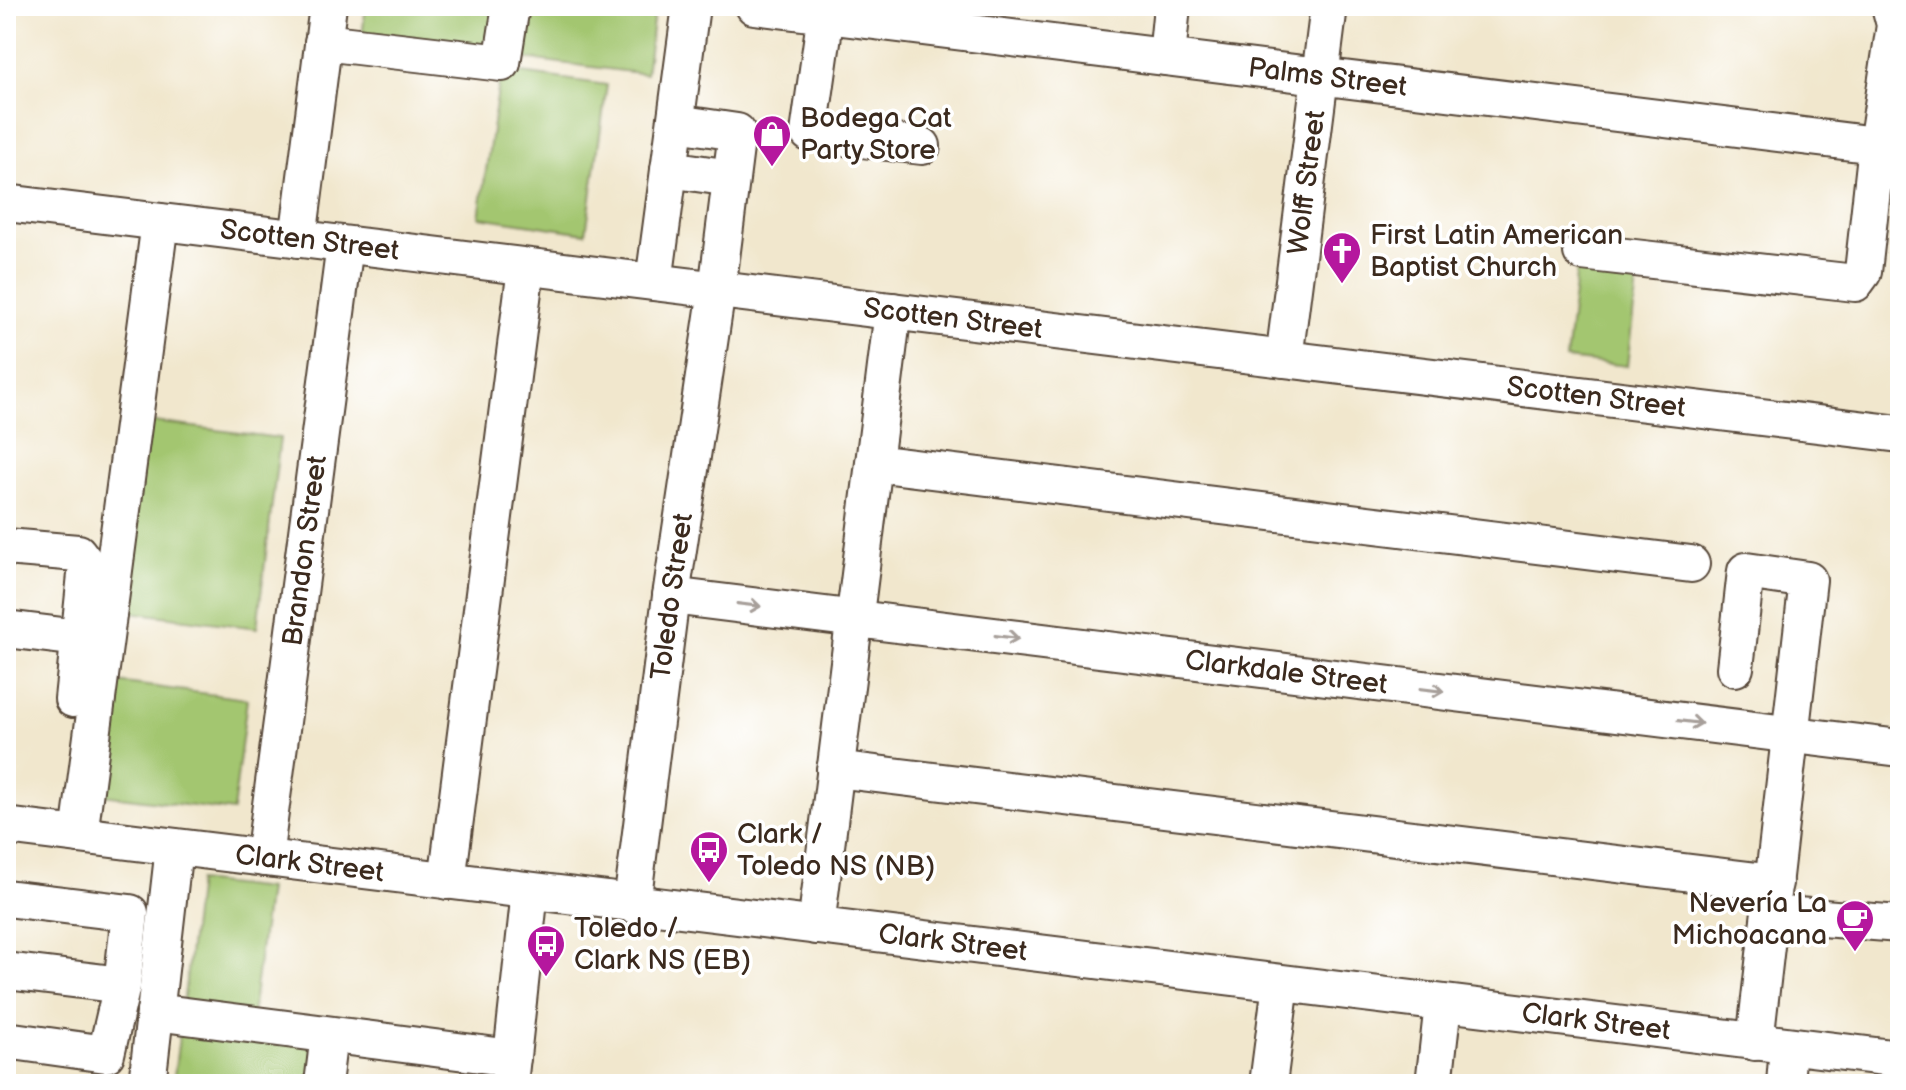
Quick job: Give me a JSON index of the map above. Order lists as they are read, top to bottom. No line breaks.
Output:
{"streets":{"street":["Palms Street","Wolff Street","Scotten Street","Brandon Street","Toledo Street","Clarkdale Street","Clark Street"]},"crossings":[["Palms Street","Wolff Street"],["Wolff Street","Scotten Street"],["Scotten Street","Brandon Street"],["Scotten Street","Toledo Street"],["Brandon Street","Clark Street"],["Toledo Street","Clarkdale Street"],["Toledo Street","Clark Street"]],"places":{"shop":["Bodega Cat Party Store"],"church":["First Latin American Baptist Church"],"bus stop":["Clark / Toledo NS (NB)","Toledo / Clark NS (EB)"],"cafe":["Nevería La Michoacana"]}}
